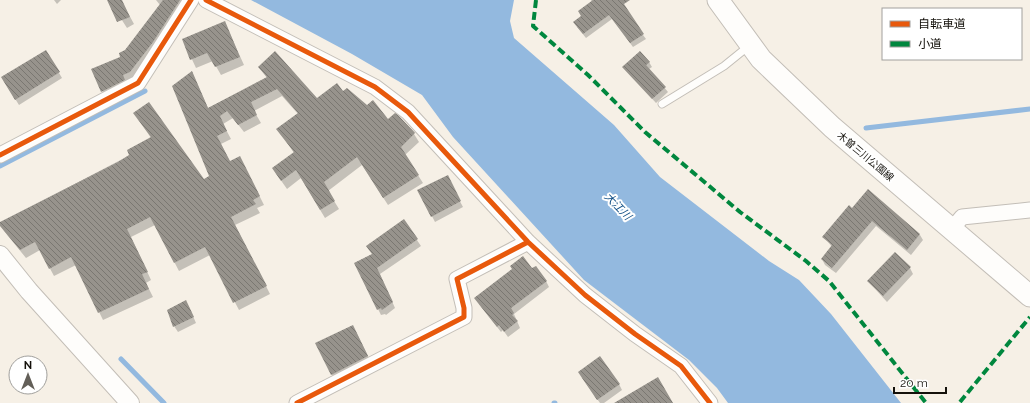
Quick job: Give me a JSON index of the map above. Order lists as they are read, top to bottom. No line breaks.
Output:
{"streets":{"main road":["木曽三川公園線"]},"water":["大江川"],"legend":["自転車道","小道"],"scale_bar":"20 m","north":"top"}
